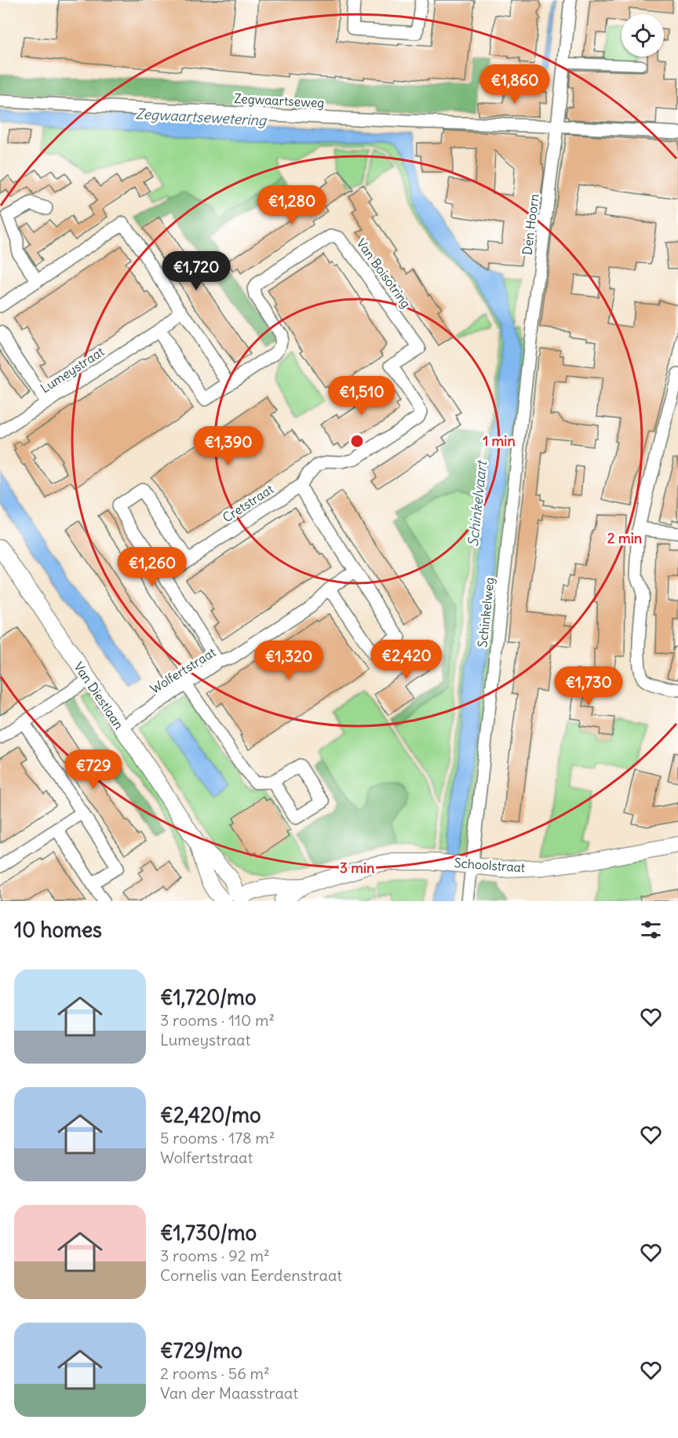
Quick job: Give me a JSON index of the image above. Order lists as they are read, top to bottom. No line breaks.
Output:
{"streets":{"street":["Zegwaartseweg","Den Hoorn","Van Boisotring","Lumeystraat","Cretstraat","Schinkelweg","Wolfertstraat","Van Diestlaan","Schoolstraat"]},"crossings":[["Zegwaartseweg","Den Hoorn"],["Den Hoorn","Schinkelweg"],["Van Boisotring","Lumeystraat"],["Van Boisotring","Cretstraat"],["Schinkelweg","Schoolstraat"],["Wolfertstraat","Van Diestlaan"],["Van Diestlaan","Schoolstraat"]],"water":["Zegwaartsewetering","Schinkelvaart"],"page":{"price":["€1,860","€1,280","€1,720","€1,510","€1,390","€1,260","€2,420","€1,320","€1,730","€729"],"heading":"10 homes","list":[{"name":"€1,720/mo","note":"3 rooms · 110 m² · Lumeystraat"},{"name":"€2,420/mo","note":"5 rooms · 178 m² · Wolfertstraat"},{"name":"€1,730/mo","note":"3 rooms · 92 m² · Cornelis van Eerdenstraat"},{"name":"€729/mo","note":"2 rooms · 56 m² · Van der Maasstraat"}]},"rings":["1 min","2 min","3 min"]}
